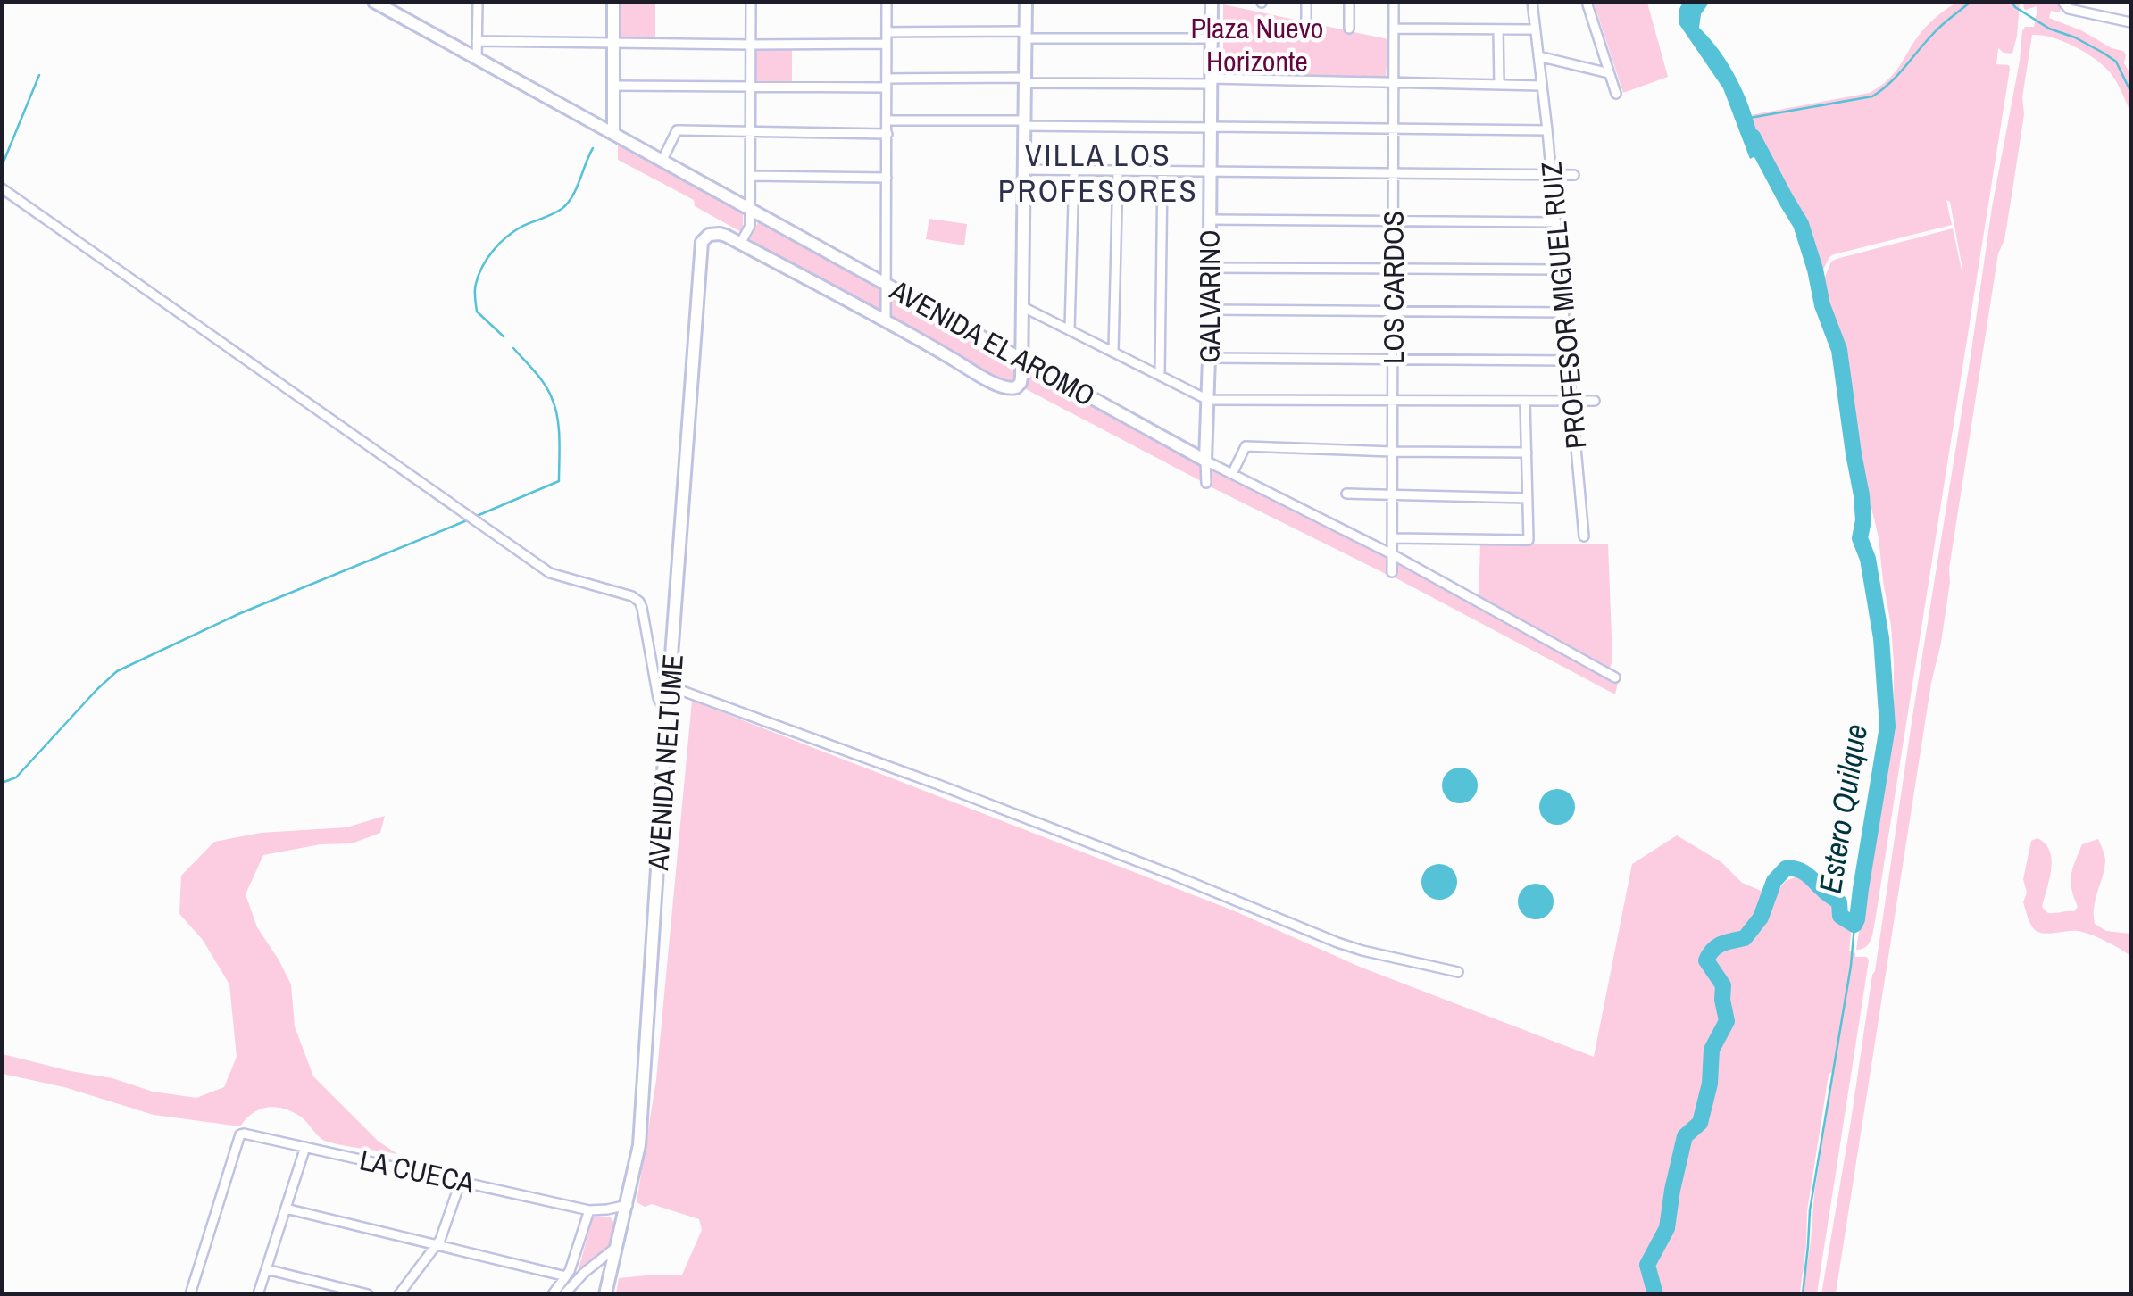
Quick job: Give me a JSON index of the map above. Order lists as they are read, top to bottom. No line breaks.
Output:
{"streets":{"street":["LOS CARDOS","GALVARINO","PROFESOR MIGUEL RUIZ","AVENIDA EL AROMO","AVENIDA NELTUME","LA CUECA"]},"crossings":[["LOS CARDOS","AVENIDA EL AROMO"],["GALVARINO","AVENIDA EL AROMO"],["AVENIDA EL AROMO","AVENIDA NELTUME"]],"districts":["VILLA LOS PROFESORES"],"water":["Estero Quilque"],"parks":["Plaza Nuevo Horizonte"]}
